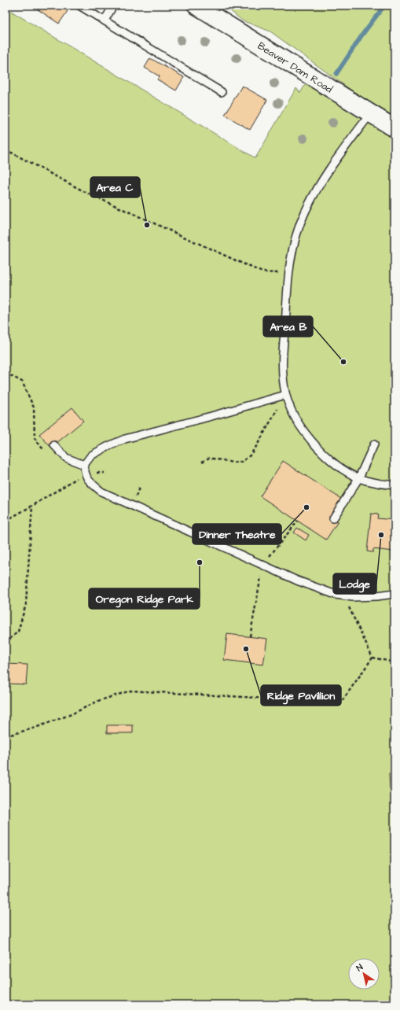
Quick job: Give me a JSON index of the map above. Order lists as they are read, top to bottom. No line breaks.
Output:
{"streets":{"street":["Beaver Dam Road"]},"places":["Area C","Area B","Dinner Theatre","Lodge","Oregon Ridge Park","Ridge Pavillion"],"north":"top left"}
